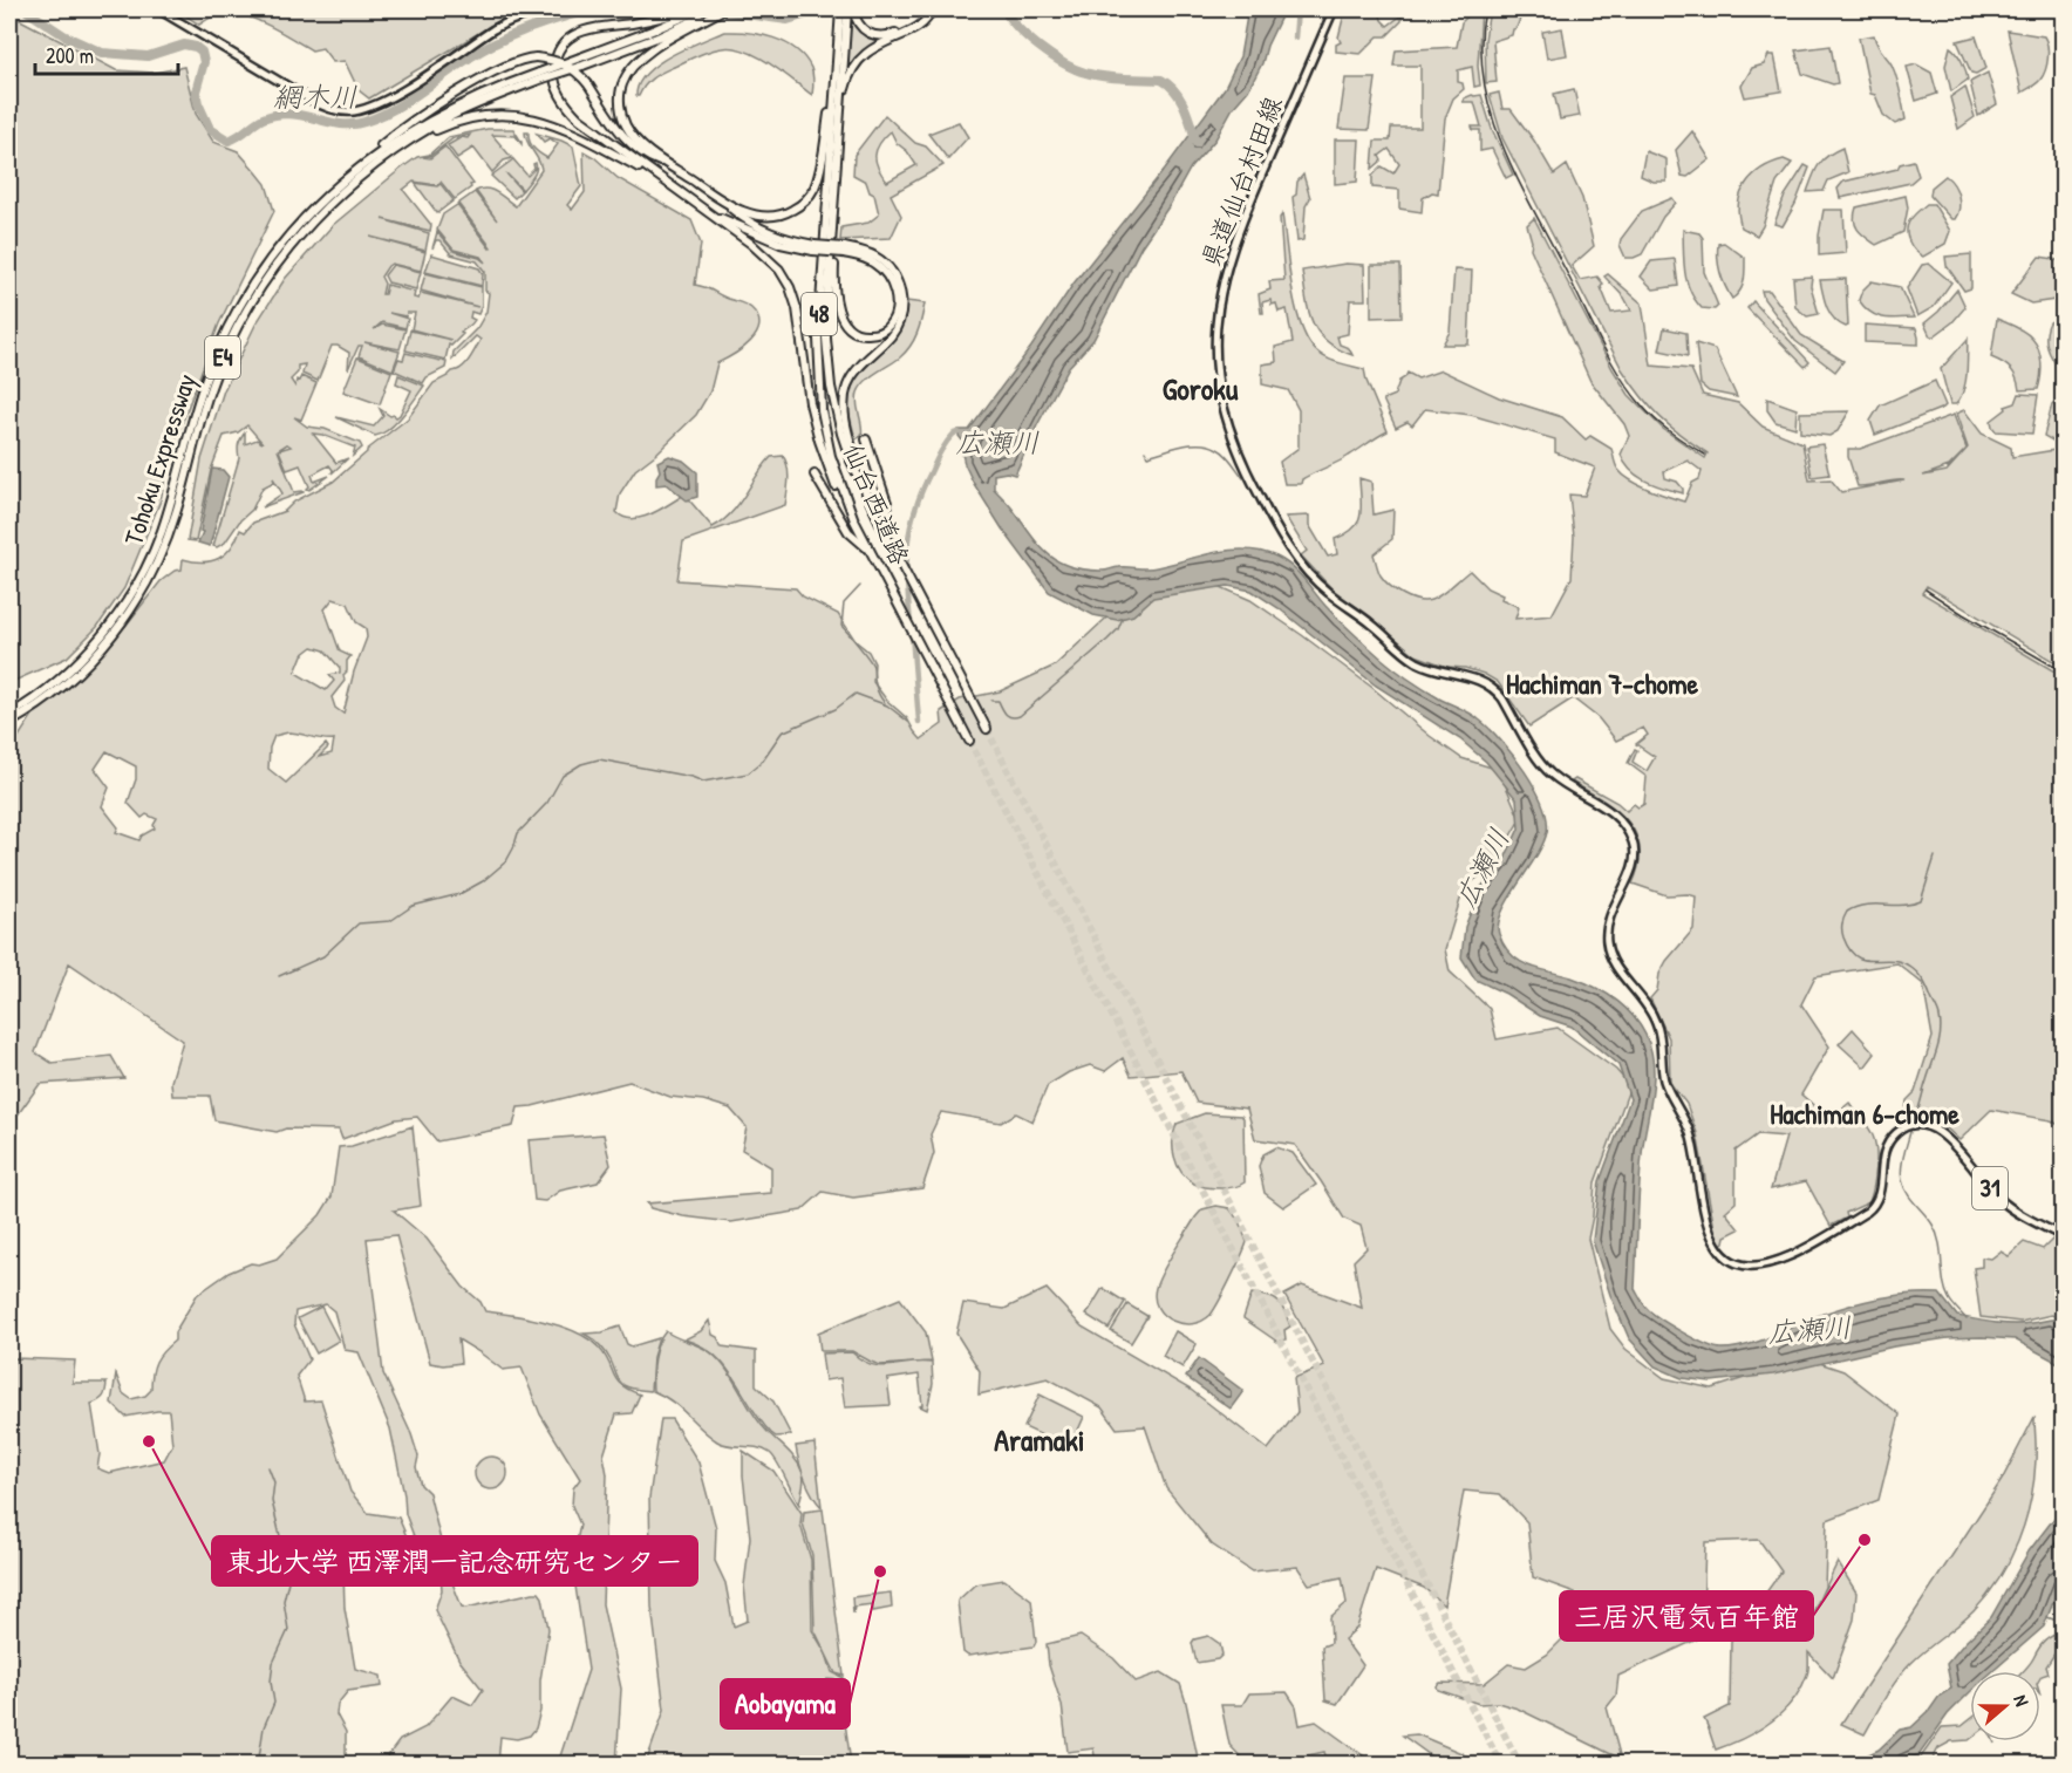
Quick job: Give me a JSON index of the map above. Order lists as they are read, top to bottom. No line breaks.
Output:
{"streets":{"highway":["48","E4","Tohoku Expressway","仙台西道路"],"main road":["県道仙台村田線","31"]},"districts":["Goroku","Hachiman 7-chome","Hachiman 6-chome","Aramaki"],"water":["網木川","広瀬川"],"places":["東北大学 西澤潤一記念研究センター","三居沢電気百年館","Aobayama"],"scale_bar":"200 m","north":"right"}
